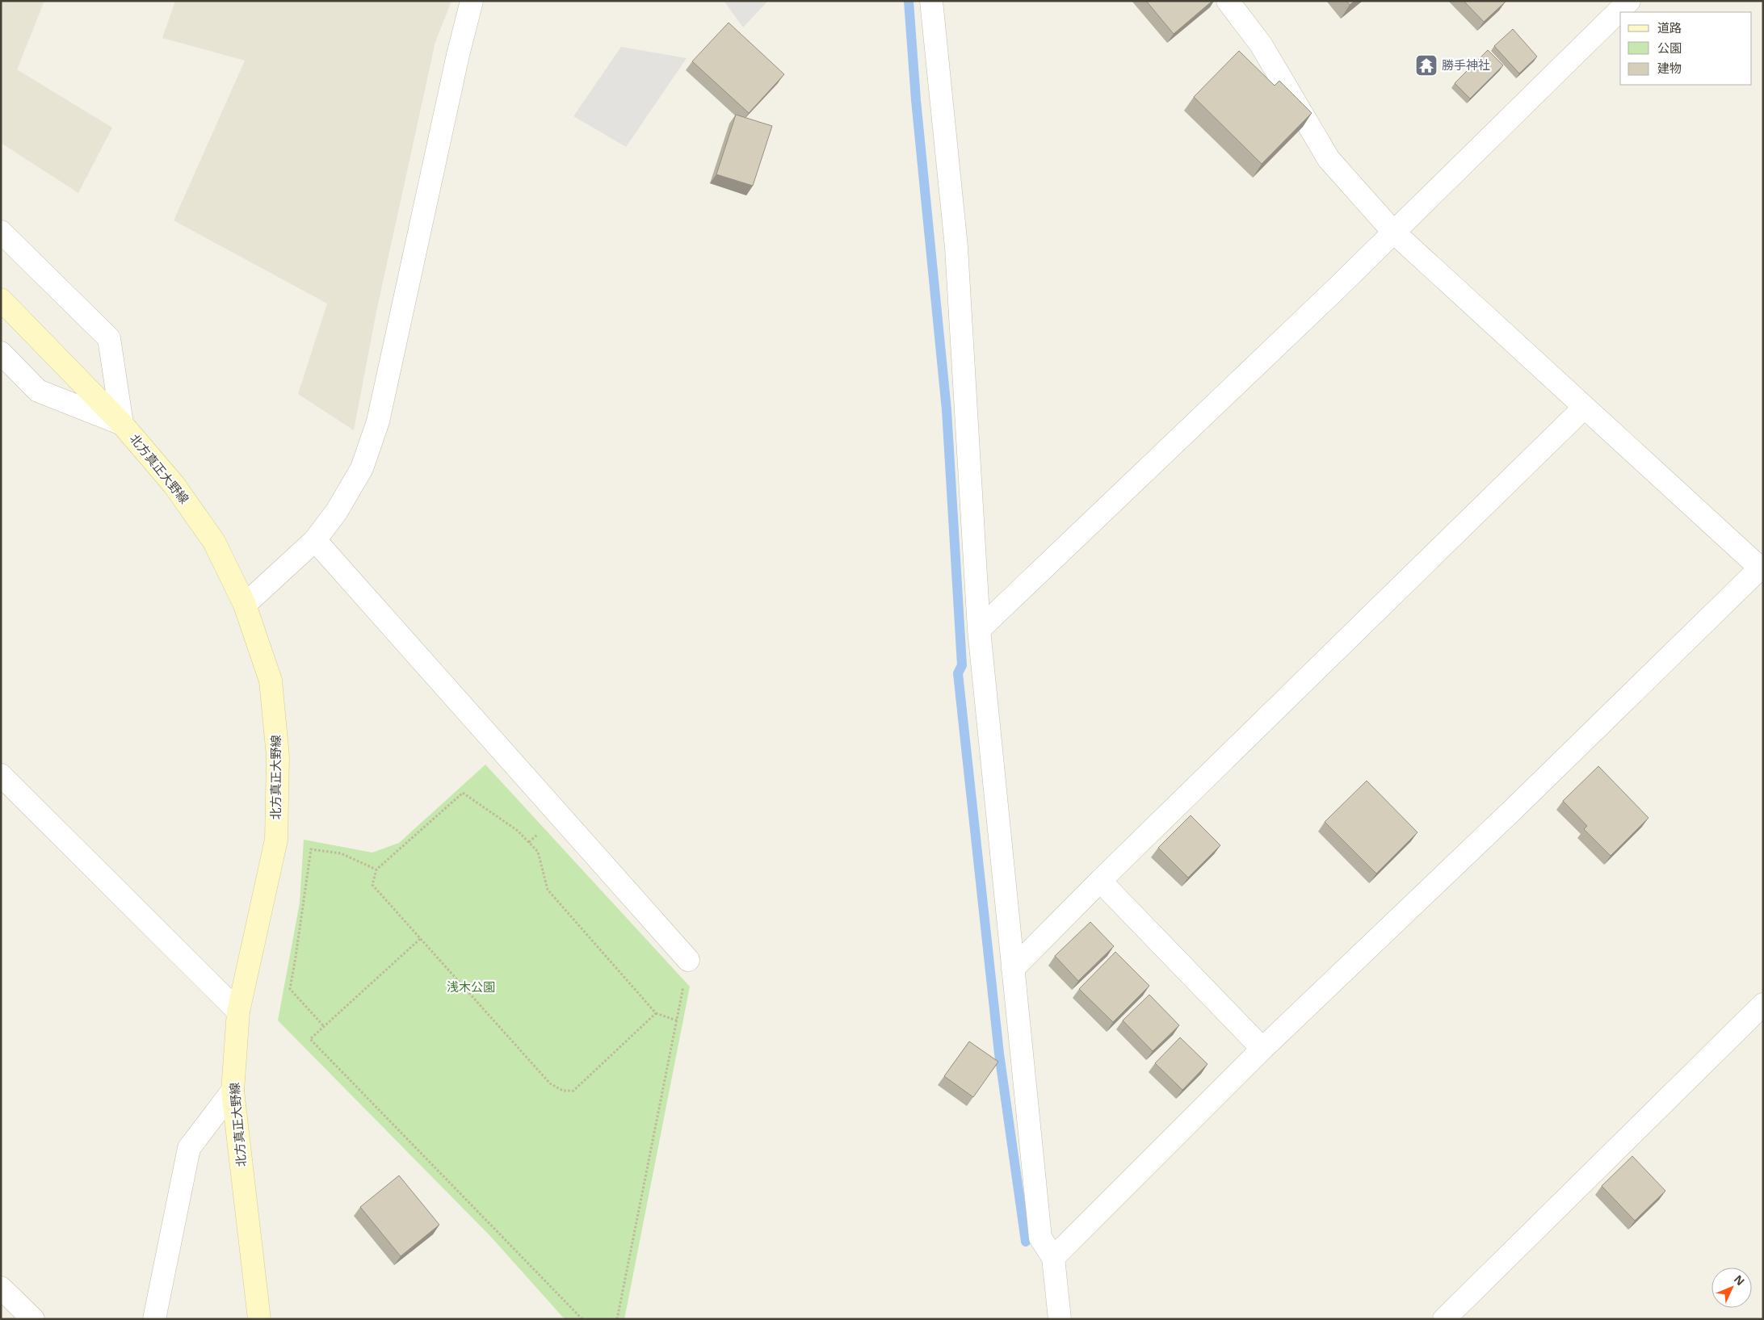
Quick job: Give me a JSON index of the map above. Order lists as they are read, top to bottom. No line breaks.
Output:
{"streets":{"main road":["北方真正大野線"]},"parks":["浅木公園"],"places":{"temple":["勝手神社"]},"legend":["道路","公園","建物"],"north":"top right"}
